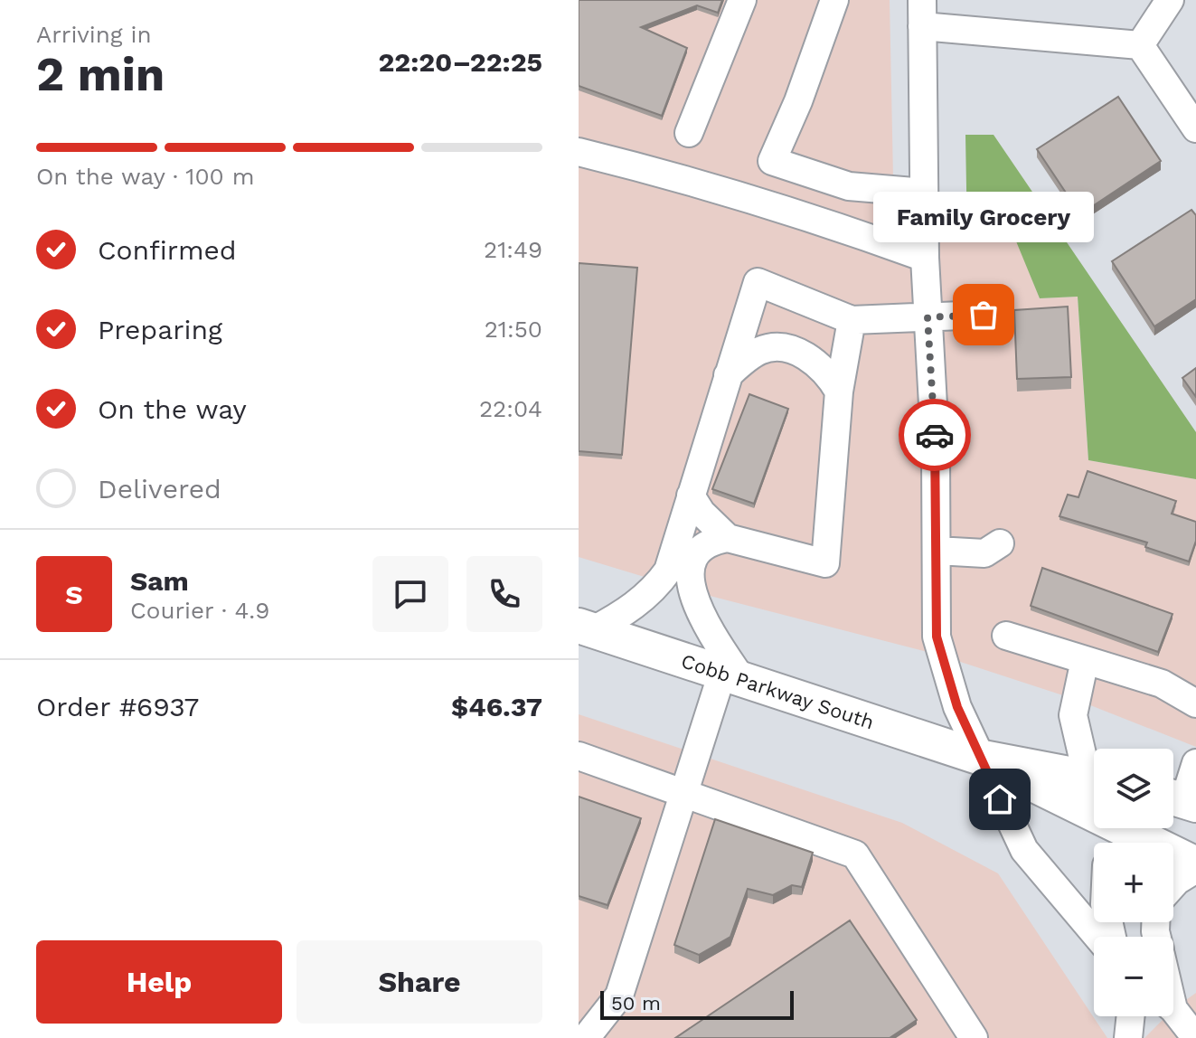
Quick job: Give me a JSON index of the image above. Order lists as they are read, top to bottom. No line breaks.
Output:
{"streets":{"main road":["Cobb Parkway South"]},"places":["Family Grocery"],"scale_bar":"50 m","page":{"heading":["2 min","Arriving in","22:20–22:25"],"panel":["Sam","Courier · 4.9","Order #6937","$46.37"],"bar":"On the way · 100 m","bubble":"Family Grocery","list":[["Confirmed","21:49"],["Preparing","21:50"],["On the way","22:04"],"Delivered"],"round":"S","map_buttons":["+","−"],"buttons":["Help","Share"],"scale":"50 m"}}
